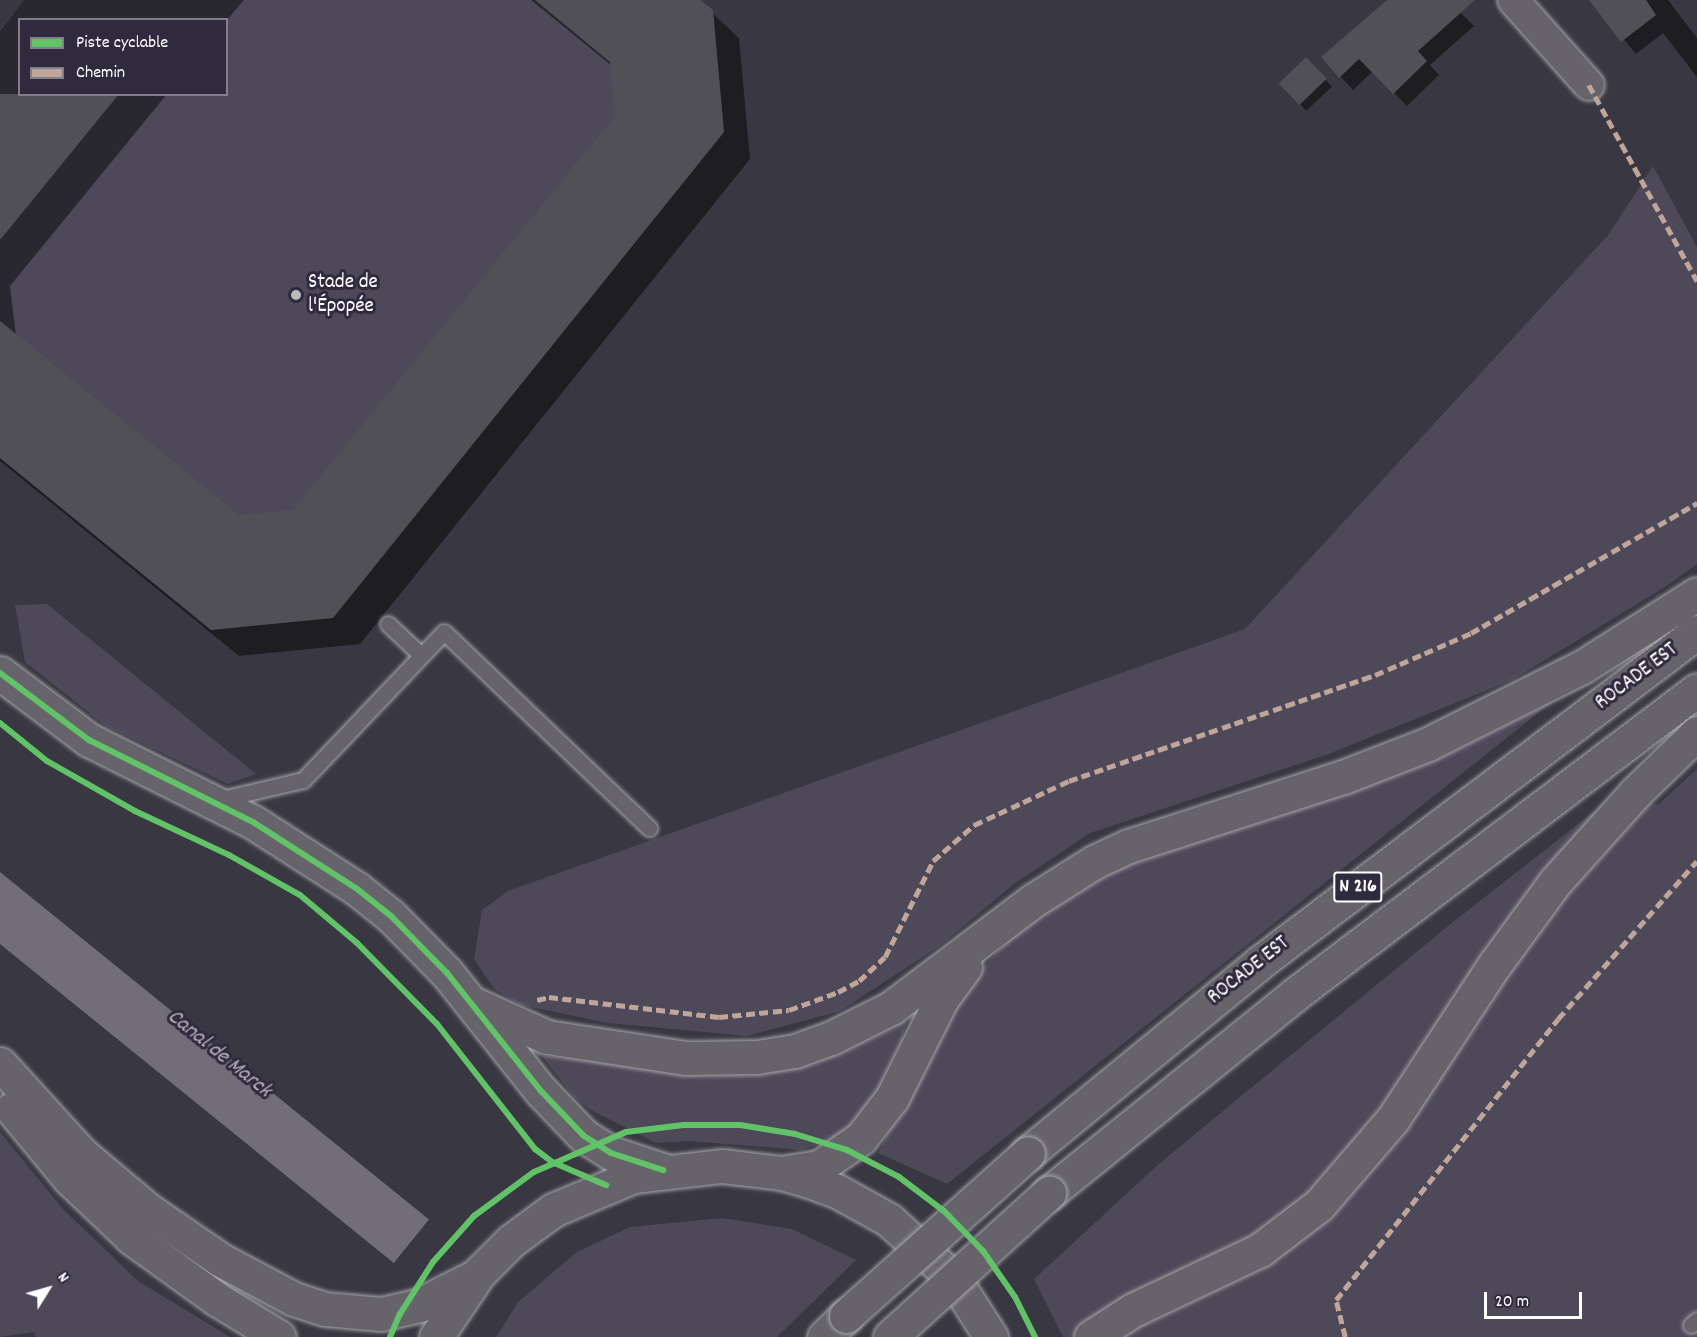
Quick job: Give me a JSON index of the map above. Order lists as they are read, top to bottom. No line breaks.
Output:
{"streets":{"main road":["ROCADE EST","N 216"]},"water":["Canal de Marck"],"places":["Stade de l'Épopée"],"legend":["Piste cyclable","Chemin"],"scale_bar":"20 m","north":"top right"}
